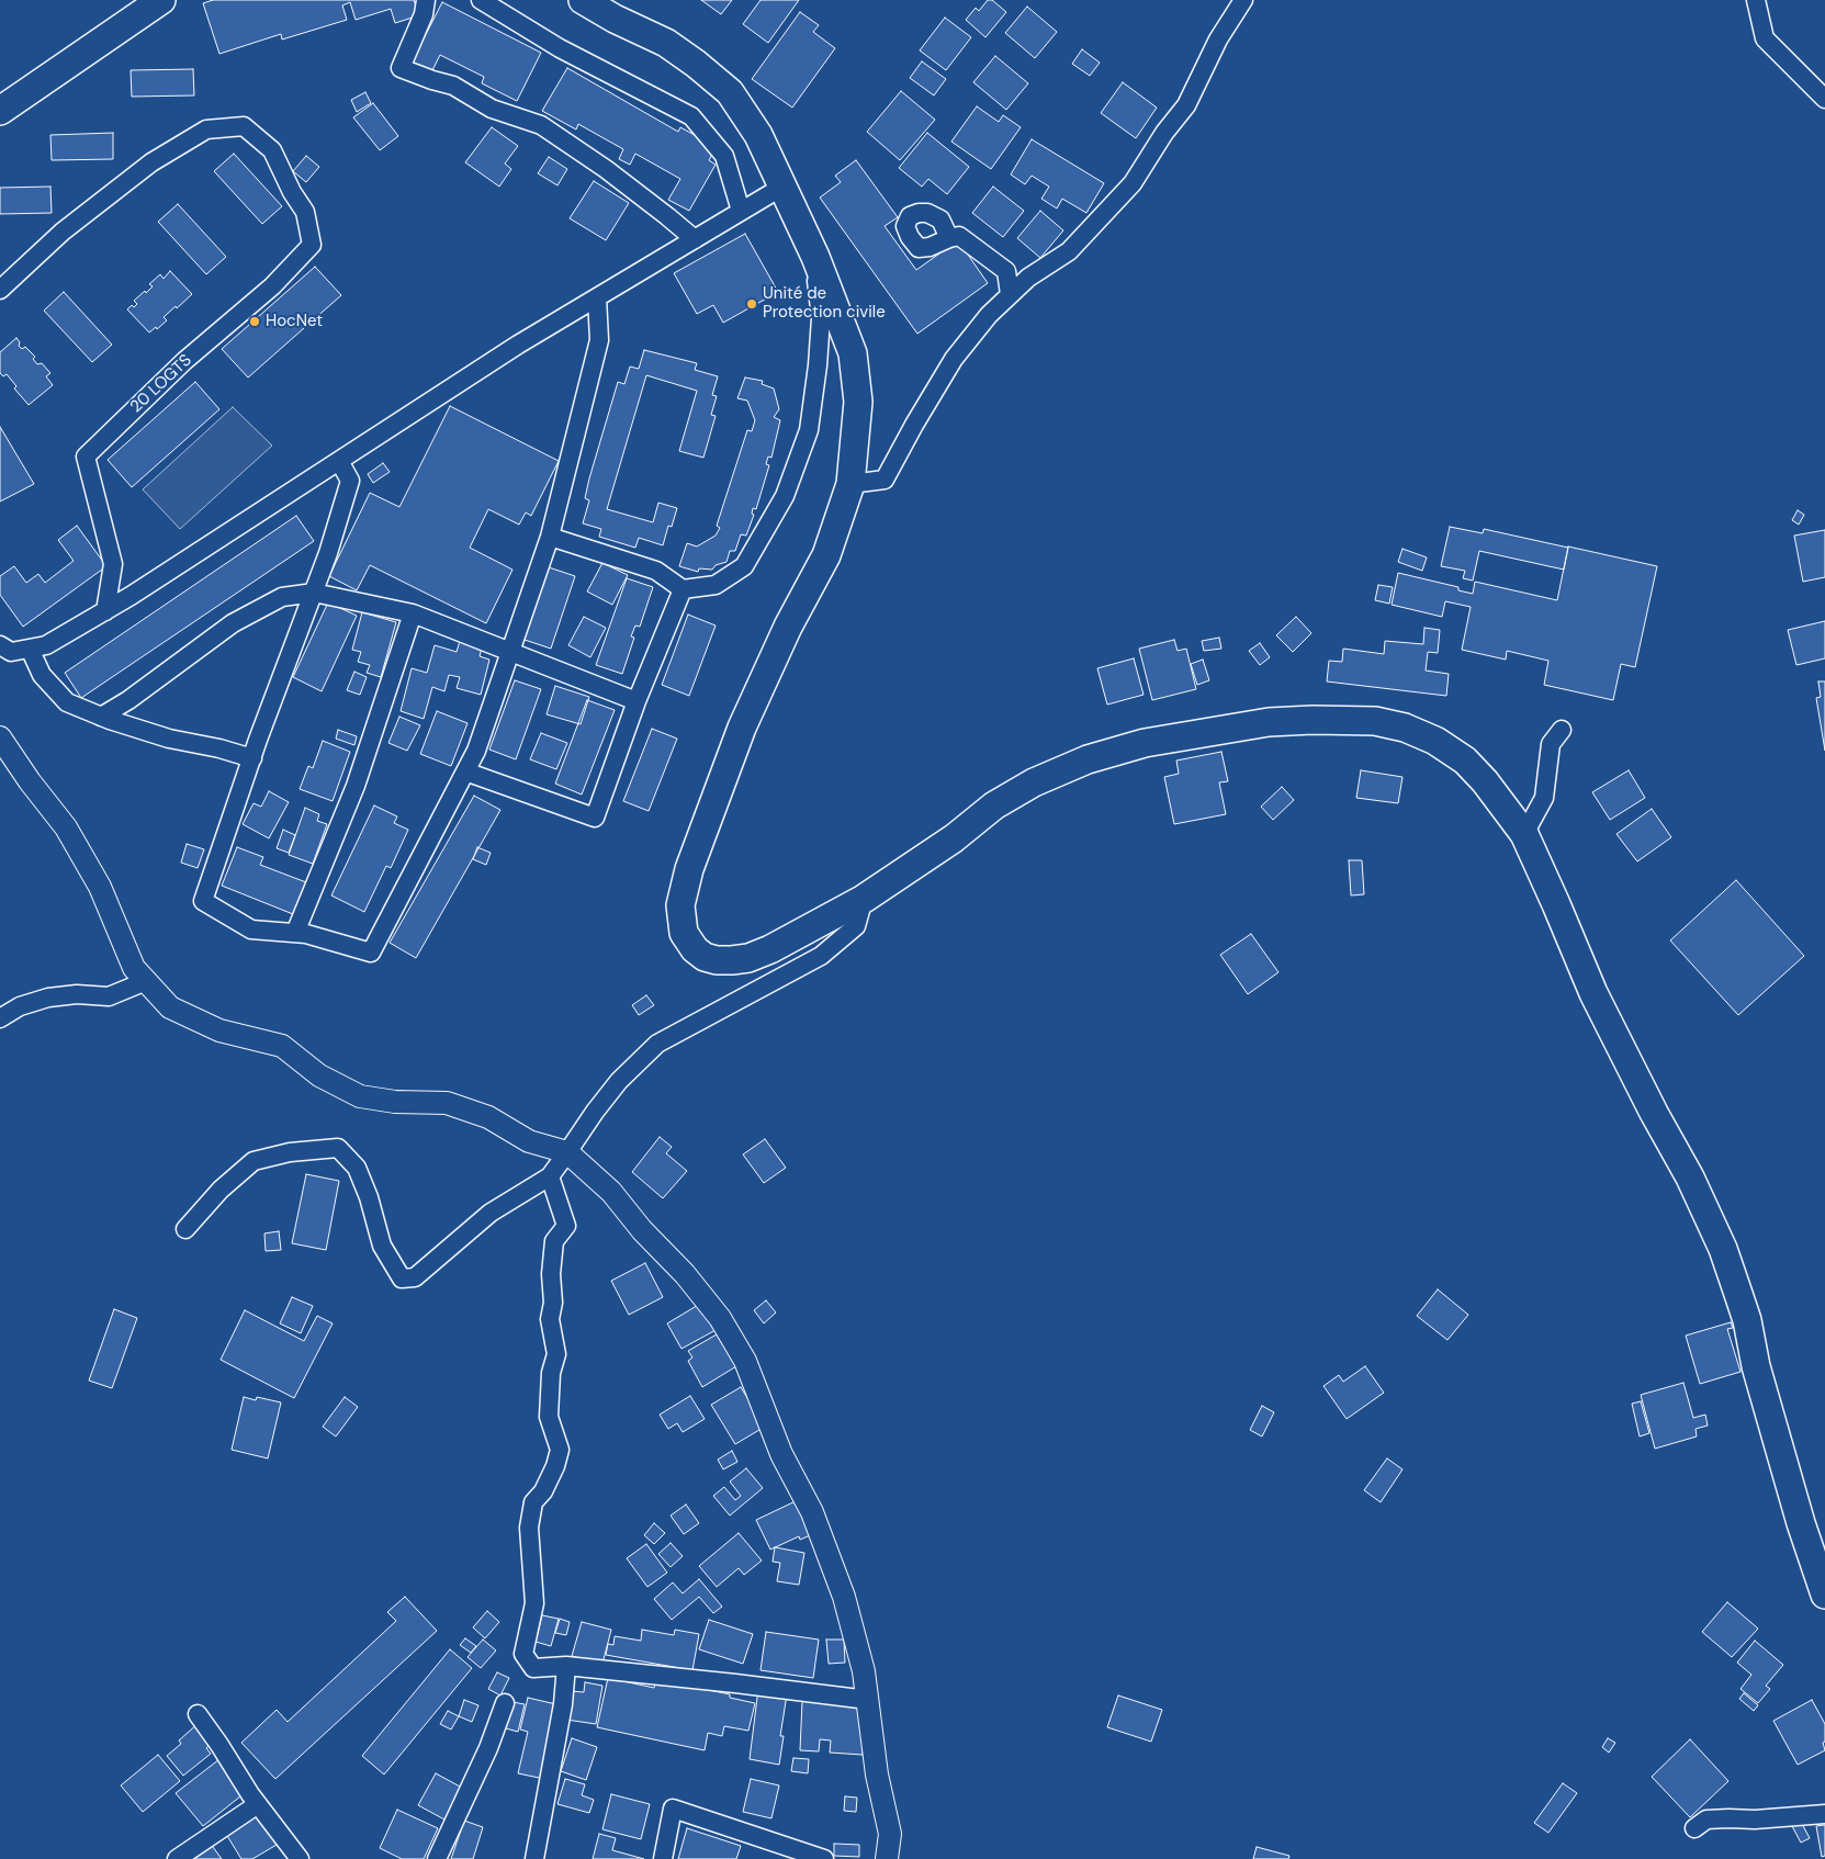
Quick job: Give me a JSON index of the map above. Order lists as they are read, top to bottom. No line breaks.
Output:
{"streets":{"street":["20 LOGTS"]},"places":["Unité de Protection civile","HocNet"]}
